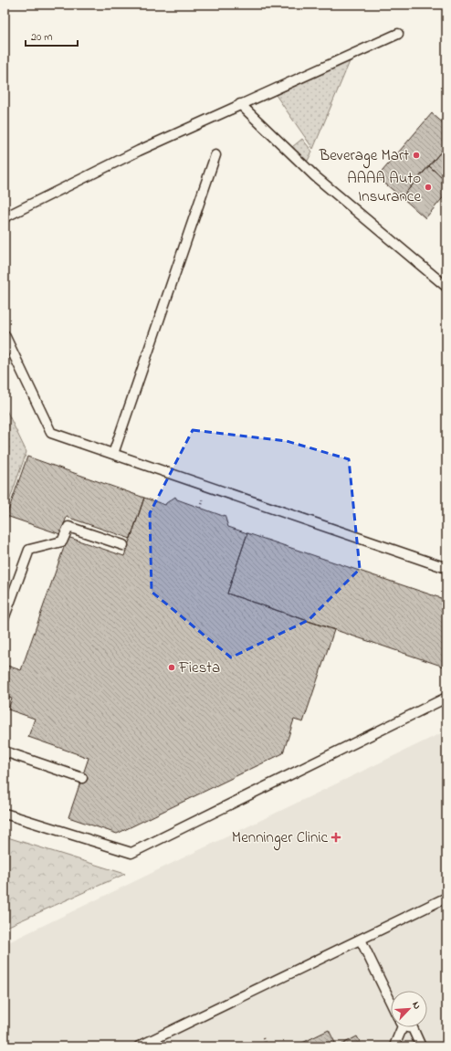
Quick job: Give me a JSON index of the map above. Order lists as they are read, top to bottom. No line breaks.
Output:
{"places":{"other":["Beverage Mart","AAAA Auto Insurance","Fiesta"],"health":["Menninger Clinic"]},"scale_bar":"20 m","north":"top right"}
